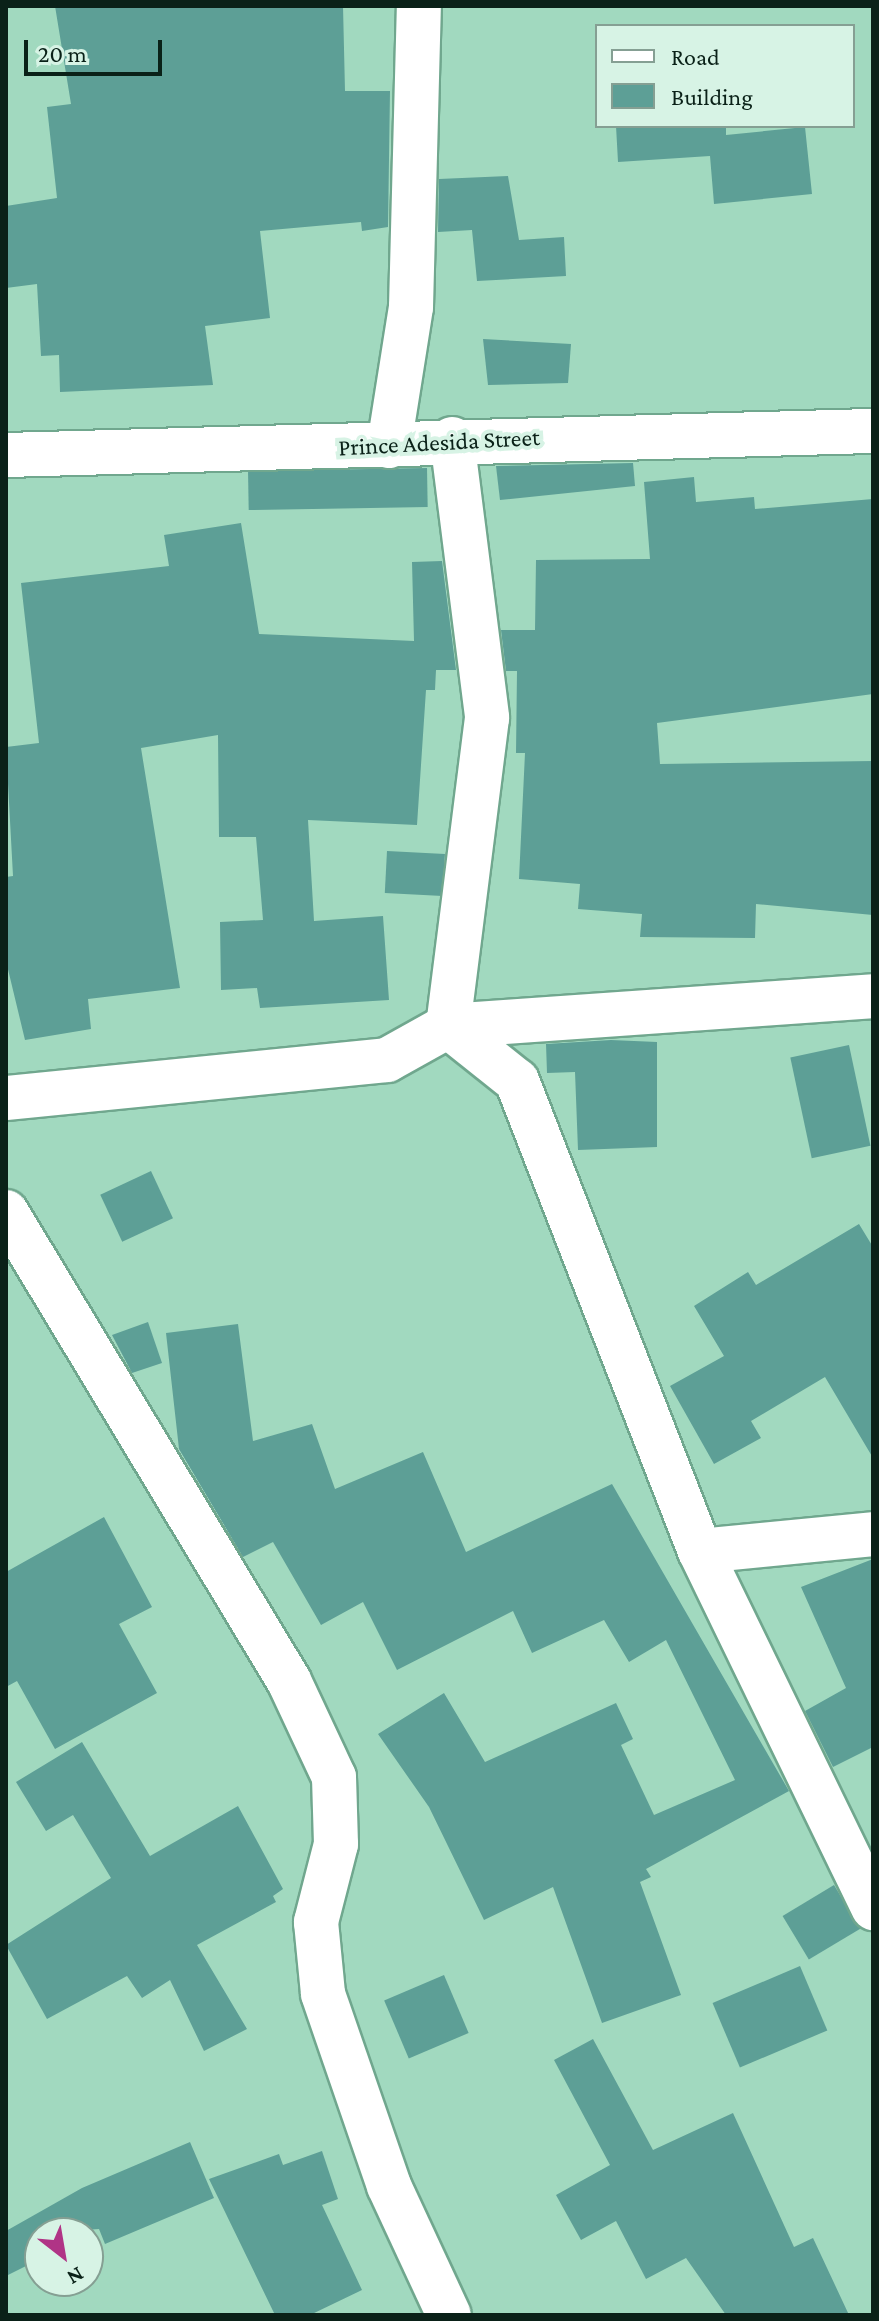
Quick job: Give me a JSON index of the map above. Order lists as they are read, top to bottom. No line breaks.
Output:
{"streets":{"street":["Prince Adesida Street"]},"legend":["Road","Building"],"scale_bar":"20 m","north":"bottom right"}
